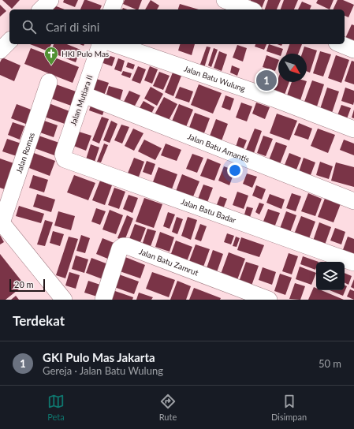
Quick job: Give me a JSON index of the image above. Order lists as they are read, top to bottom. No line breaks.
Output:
{"streets":{"street":["Jalan Batu Wulung","Jalan Mutiara II","Jalan Batu Amantis","Jalan Romas","Jalan Batu Badar","Jalan Batu Zamrut"]},"crossings":[["Jalan Mutiara II","Jalan Batu Amantis"],["Jalan Mutiara II","Jalan Batu Badar"]],"places":{"church":["HKI Pulo Mas"]},"scale_bar":"20 m","north":"bottom right","page":{"search":"Cari di sini","pins":"1","scale":"20 m","heading":"Terdekat","list":[{"mark":"1","name":"GKI Pulo Mas Jakarta","note":"Gereja · Jalan Batu Wulung","value":"50 m"}],"nav":["Peta","Rute","Disimpan"]}}
